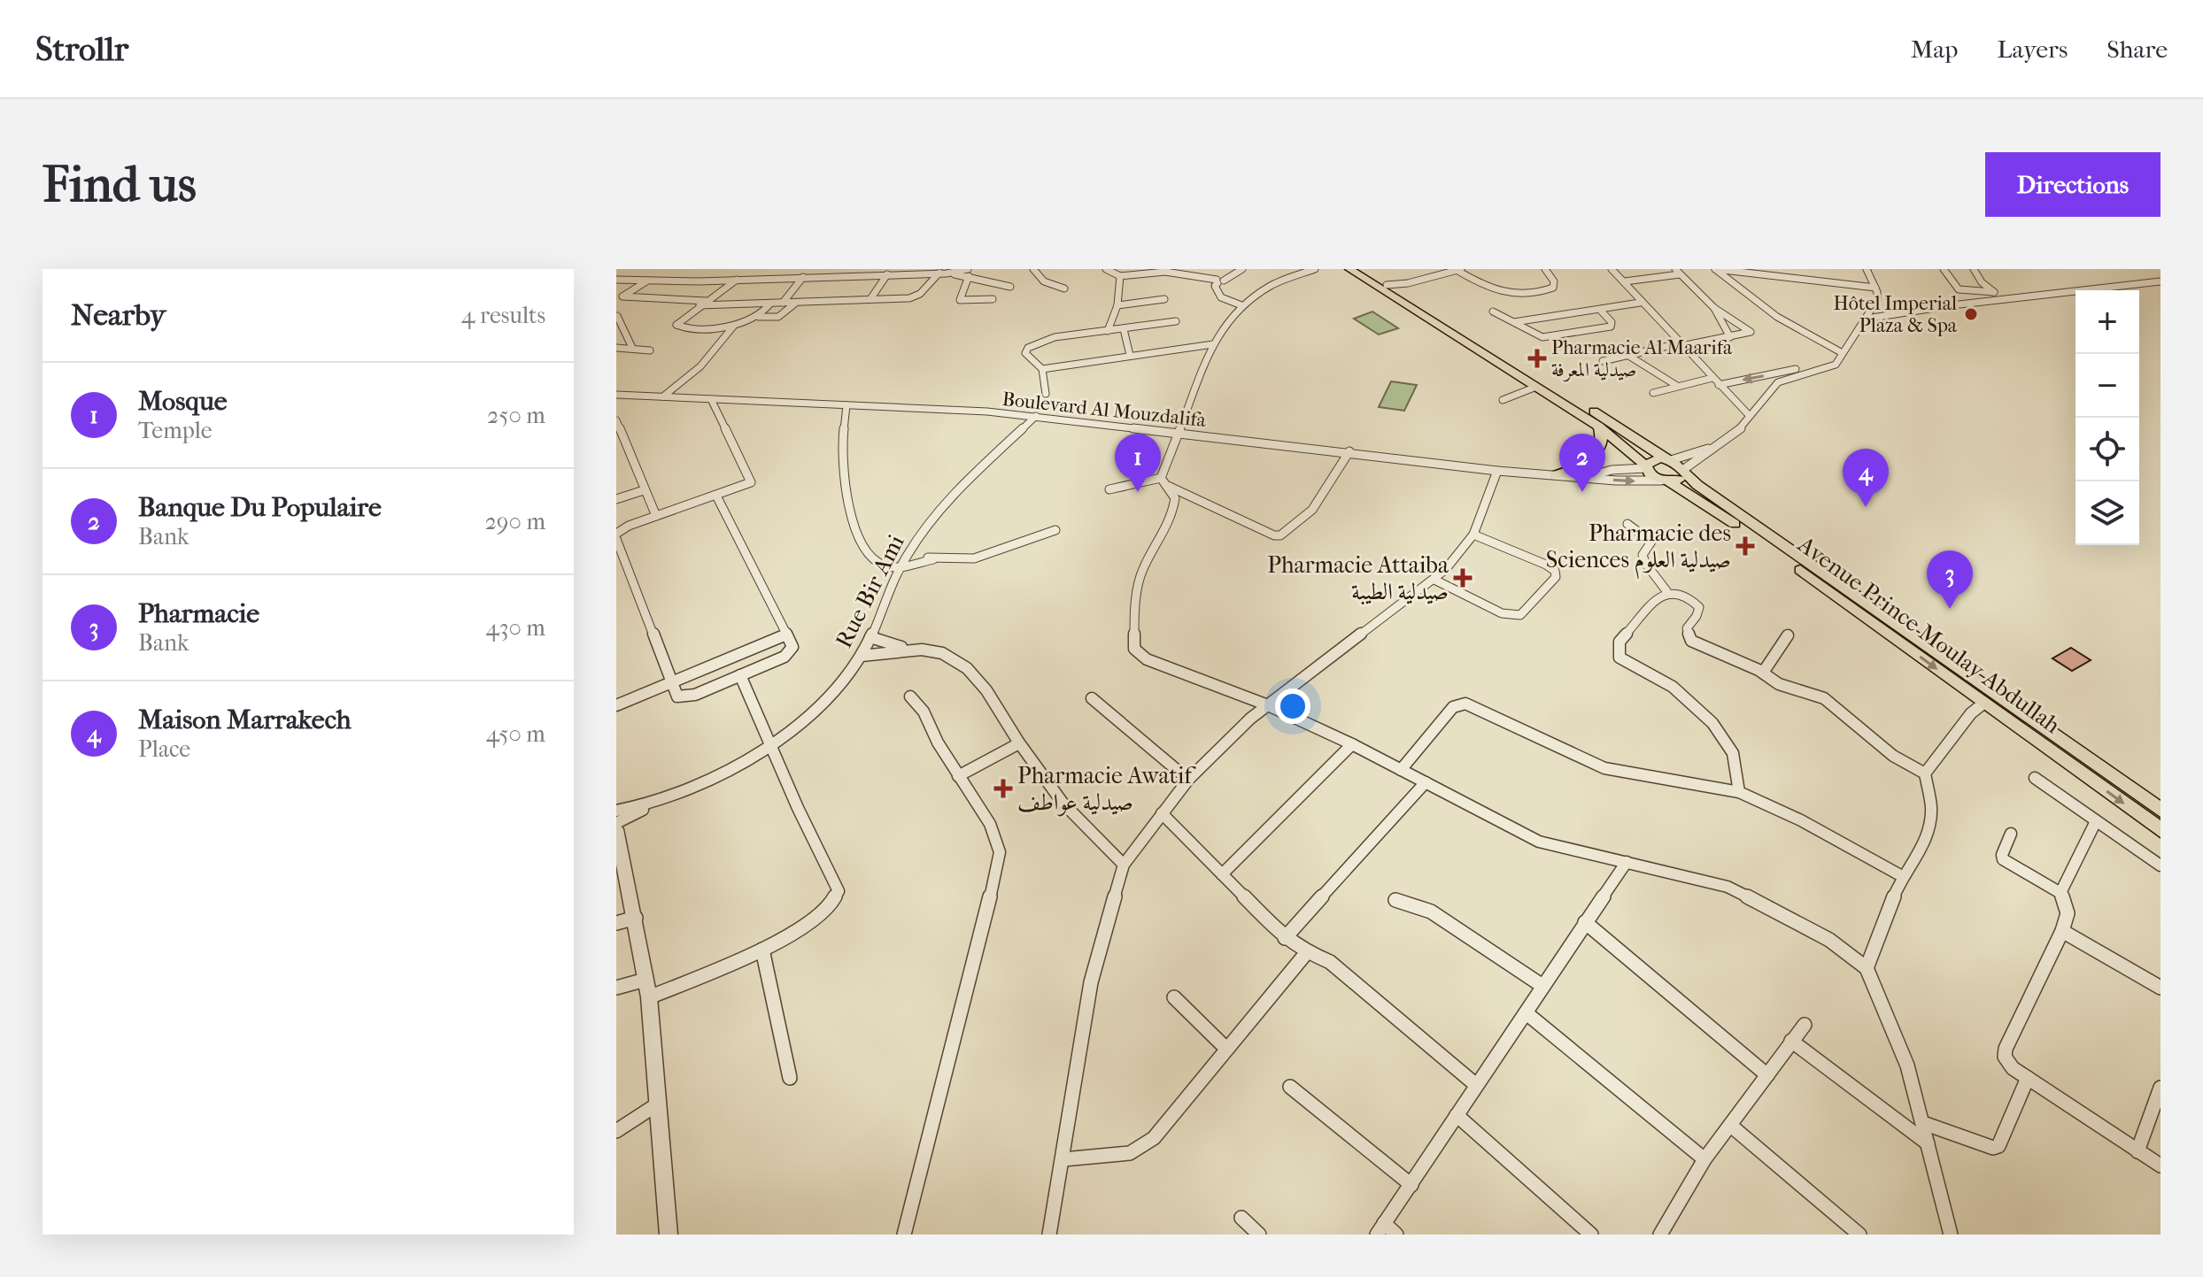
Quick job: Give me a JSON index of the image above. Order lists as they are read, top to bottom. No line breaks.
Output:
{"streets":{"main road":["Avenue Prince Moulay Abdullah"],"street":["Boulevard Al Mouzdalifa","Rue Bir Ami"]},"crossings":[["Boulevard Al Mouzdalifa","Rue Bir Ami"],["Boulevard Al Mouzdalifa","Avenue Prince Moulay Abdullah"]],"places":{"other":["Hôtel Imperial Plaza & Spa"],"health":["Pharmacie Al Maarifa صيدلية المعرفة","Pharmacie des Sciences صيدلية العلوم","Pharmacie Attaiba صيدلية الطيبة","Pharmacie Awatif صيدلية عواطف"]},"page":{"header":"Strollr","nav":["Map","Layers","Share"],"buttons":"Directions","title":"Find us","heading":["Nearby","4 results"],"map_buttons":["+","−"],"list":[{"mark":"1","name":"Mosque","note":"Temple","value":"250 m"},{"mark":"2","name":"Banque Du Populaire","note":"Bank","value":"290 m"},{"mark":"3","name":"Pharmacie","note":"Bank","value":"430 m"},{"mark":"4","name":"Maison Marrakech","note":"Place","value":"450 m"}],"pins":["1","2","4","3"]}}
